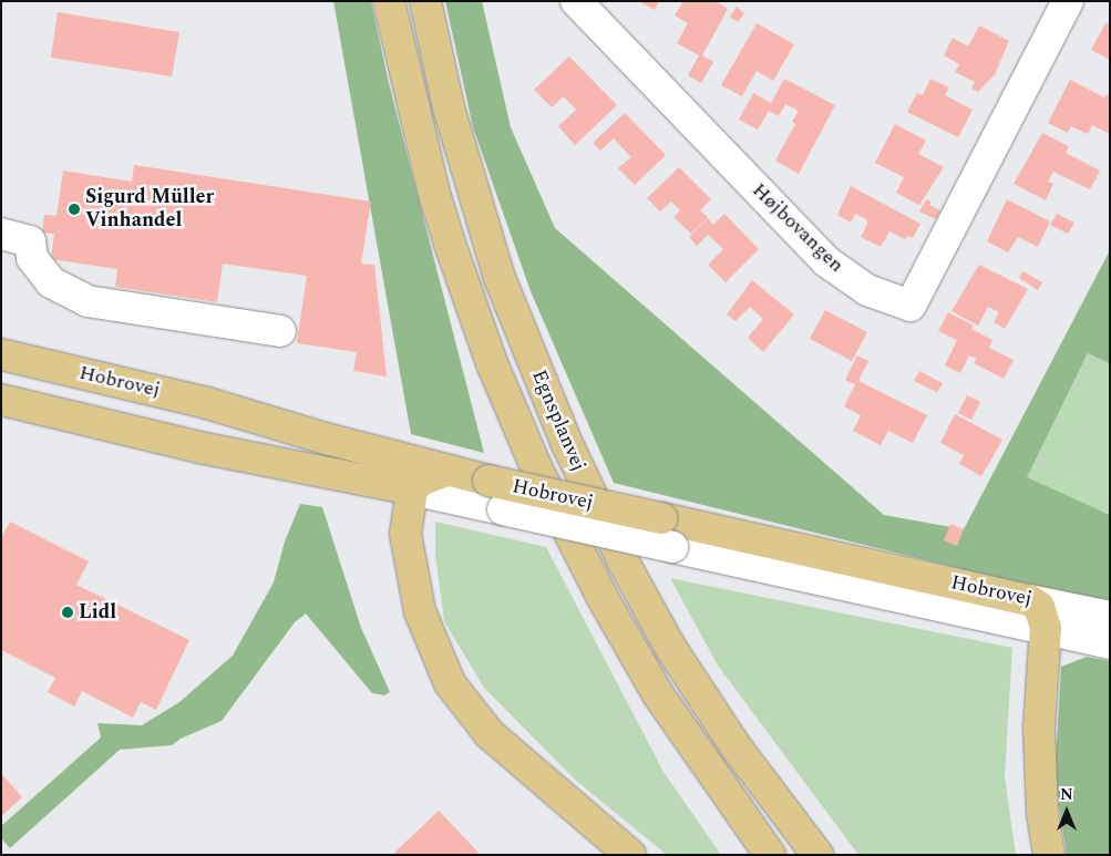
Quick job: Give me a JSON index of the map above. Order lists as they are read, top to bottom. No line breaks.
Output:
{"streets":{"main road":["Hobrovej","Egnsplanvej"],"street":["Højbovangen"]},"places":["Sigurd Müller Vinhandel","Lidl"],"north":"top"}
